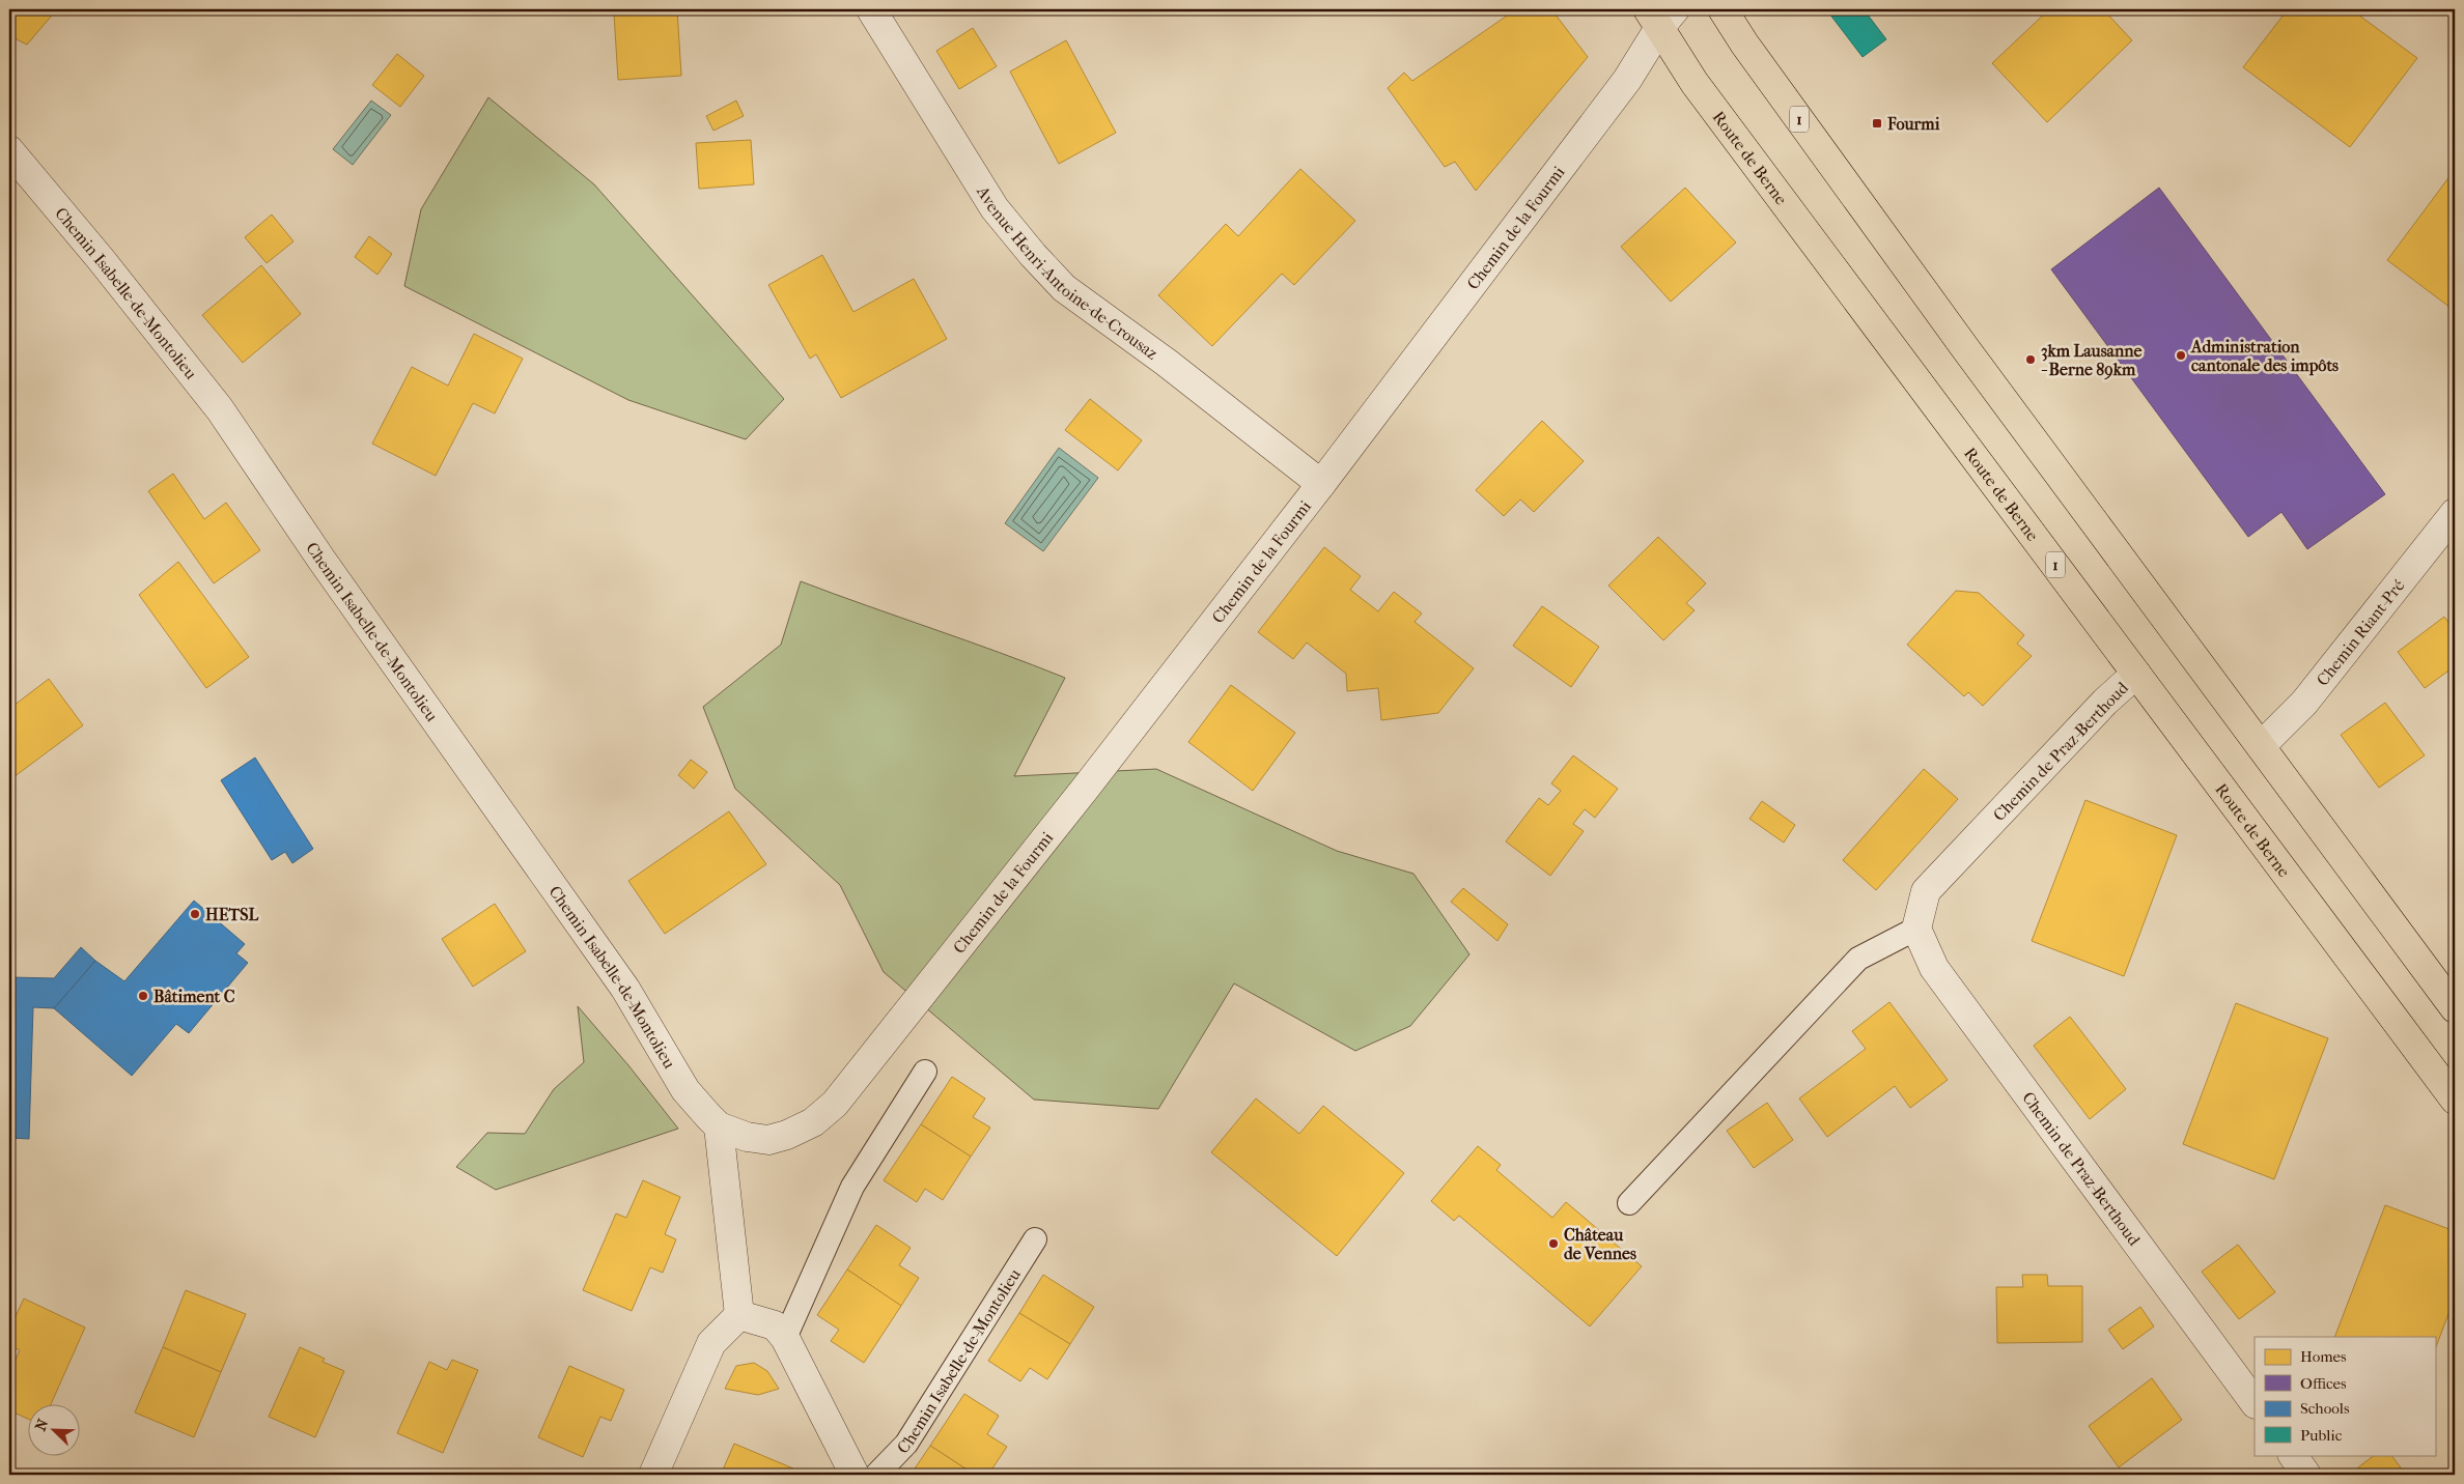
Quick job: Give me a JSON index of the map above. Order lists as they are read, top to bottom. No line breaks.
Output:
{"streets":{"main road":["1","Route de Berne"],"street":["Chemin de la Fourmi","Avenue Henri-Antoine-de-Crousaz","Chemin Isabelle-de-Montolieu","Chemin Riant-Pré","Chemin de Praz-Berthoud"]},"crossings":[["1","Chemin Riant-Pré"],["Route de Berne","Chemin de la Fourmi"],["Route de Berne","Chemin de Praz-Berthoud"],["Chemin de la Fourmi","Avenue Henri-Antoine-de-Crousaz"],["Chemin de la Fourmi","Chemin Isabelle-de-Montolieu"]],"places":{"transit":["Fourmi"],"other":["Administration cantonale des impôts","3km Lausanne - Berne 89km","HETSL","Bâtiment C","Château de Vennes"]},"legend":["Homes","Offices","Schools","Public"],"north":"top left"}
